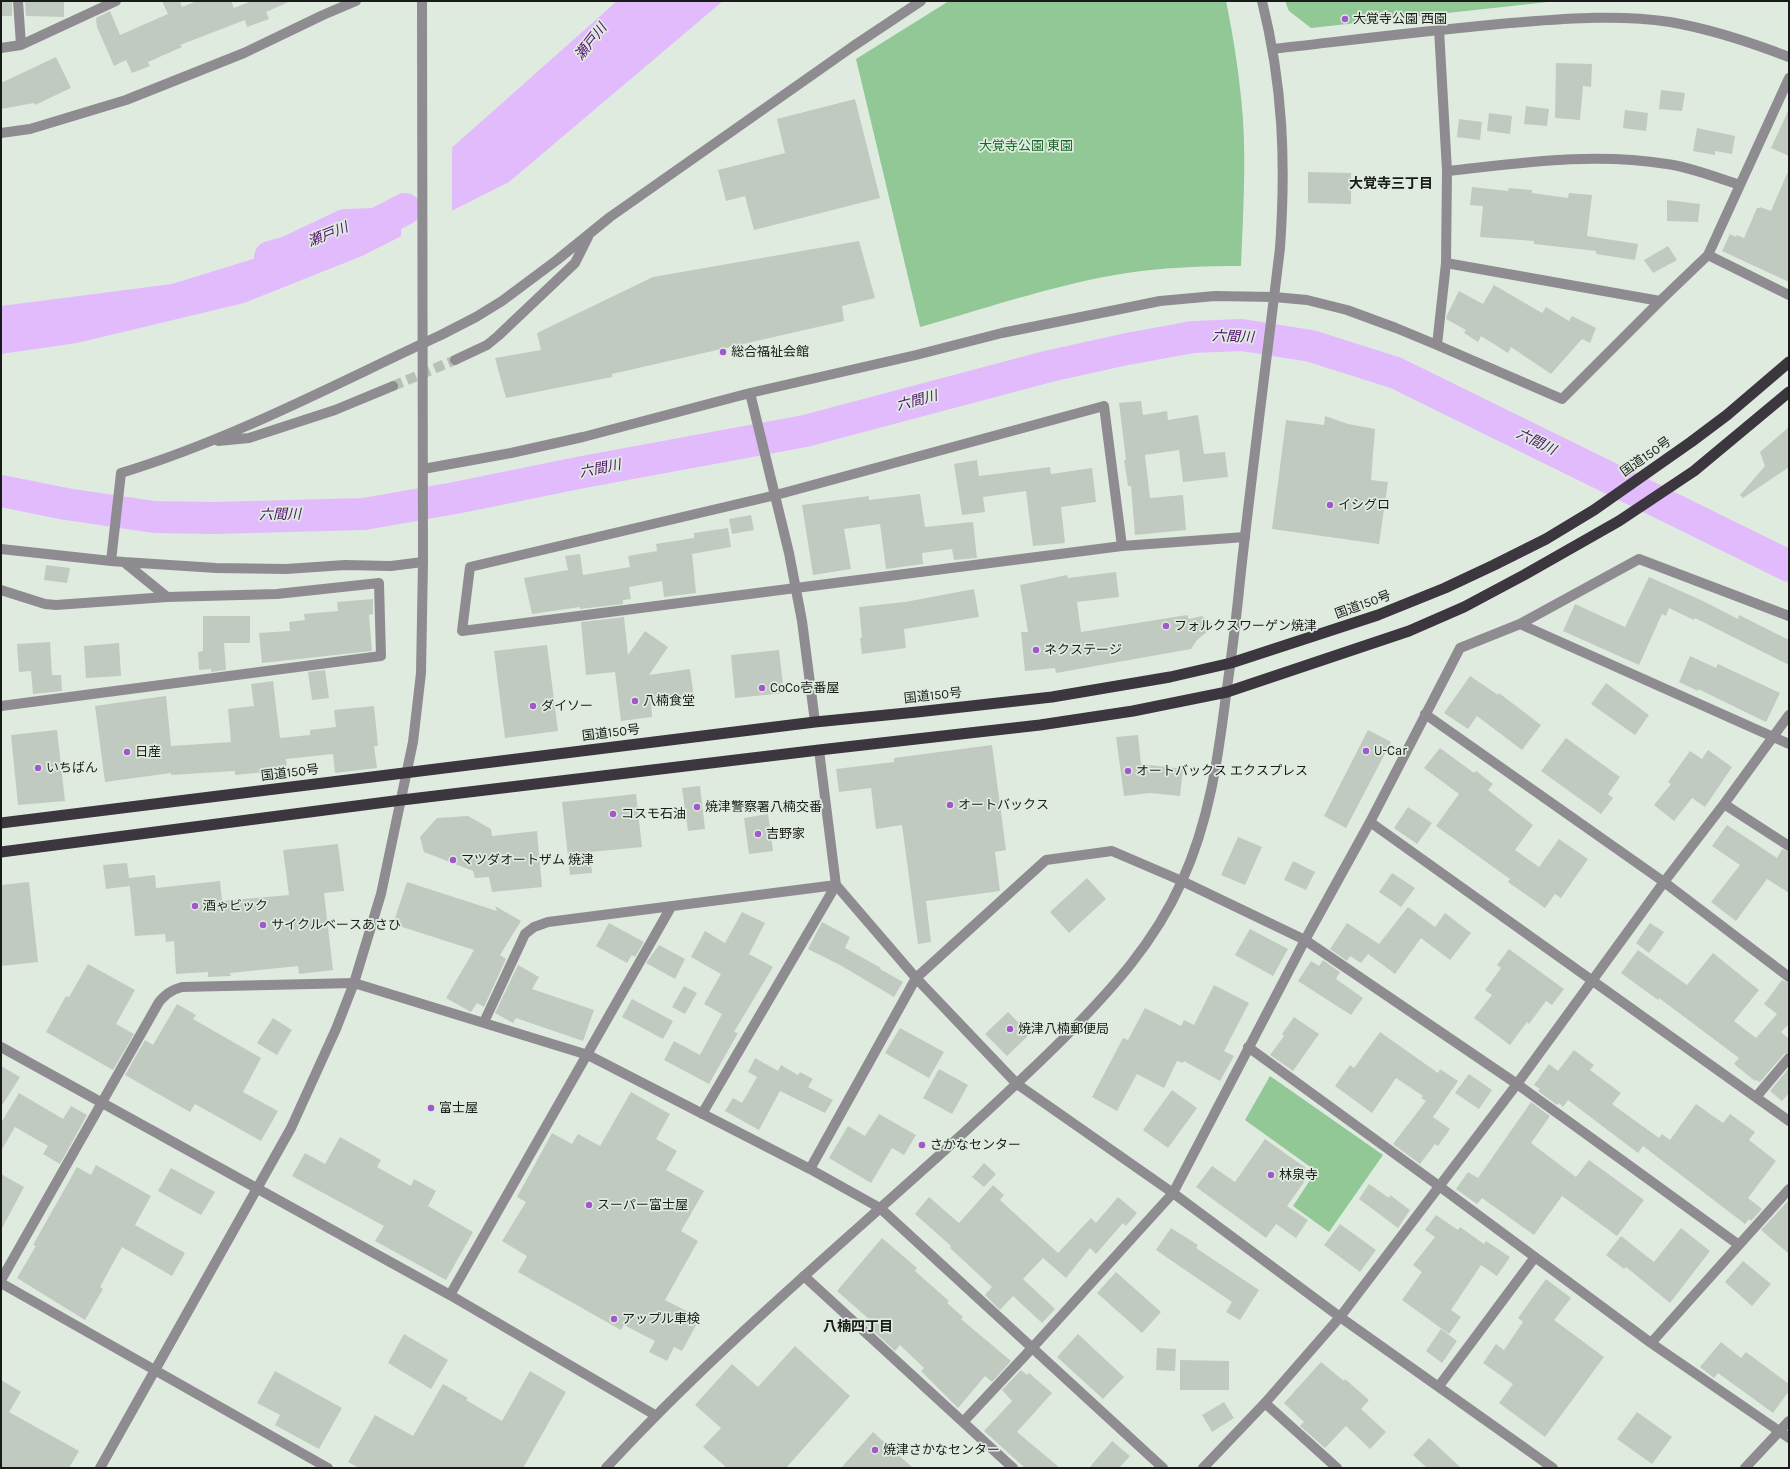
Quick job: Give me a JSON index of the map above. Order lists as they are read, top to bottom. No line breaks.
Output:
{"streets":{"highway":["国道150号"]},"districts":["大覚寺三丁目","八楠四丁目"],"water":["瀬戸川","六間川"],"parks":["大覚寺公園 東園"],"places":["大覚寺公園 西園","総合福祉会館","イシグロ","フォルクスワーゲン焼津","ネクステージ","CoCo壱番屋","八楠食堂","ダイソー","U-Car","日産","いちばん","オートバックス エクスプレス","オートバックス","焼津警察署八楠交番","コスモ石油","吉野家","マツダオートザム 焼津","酒ゃビック","サイクルベースあさひ","焼津八楠郵便局","富士屋","さかなセンター","林泉寺","スーパー富士屋","アップル車検","焼津さかなセンター"]}
